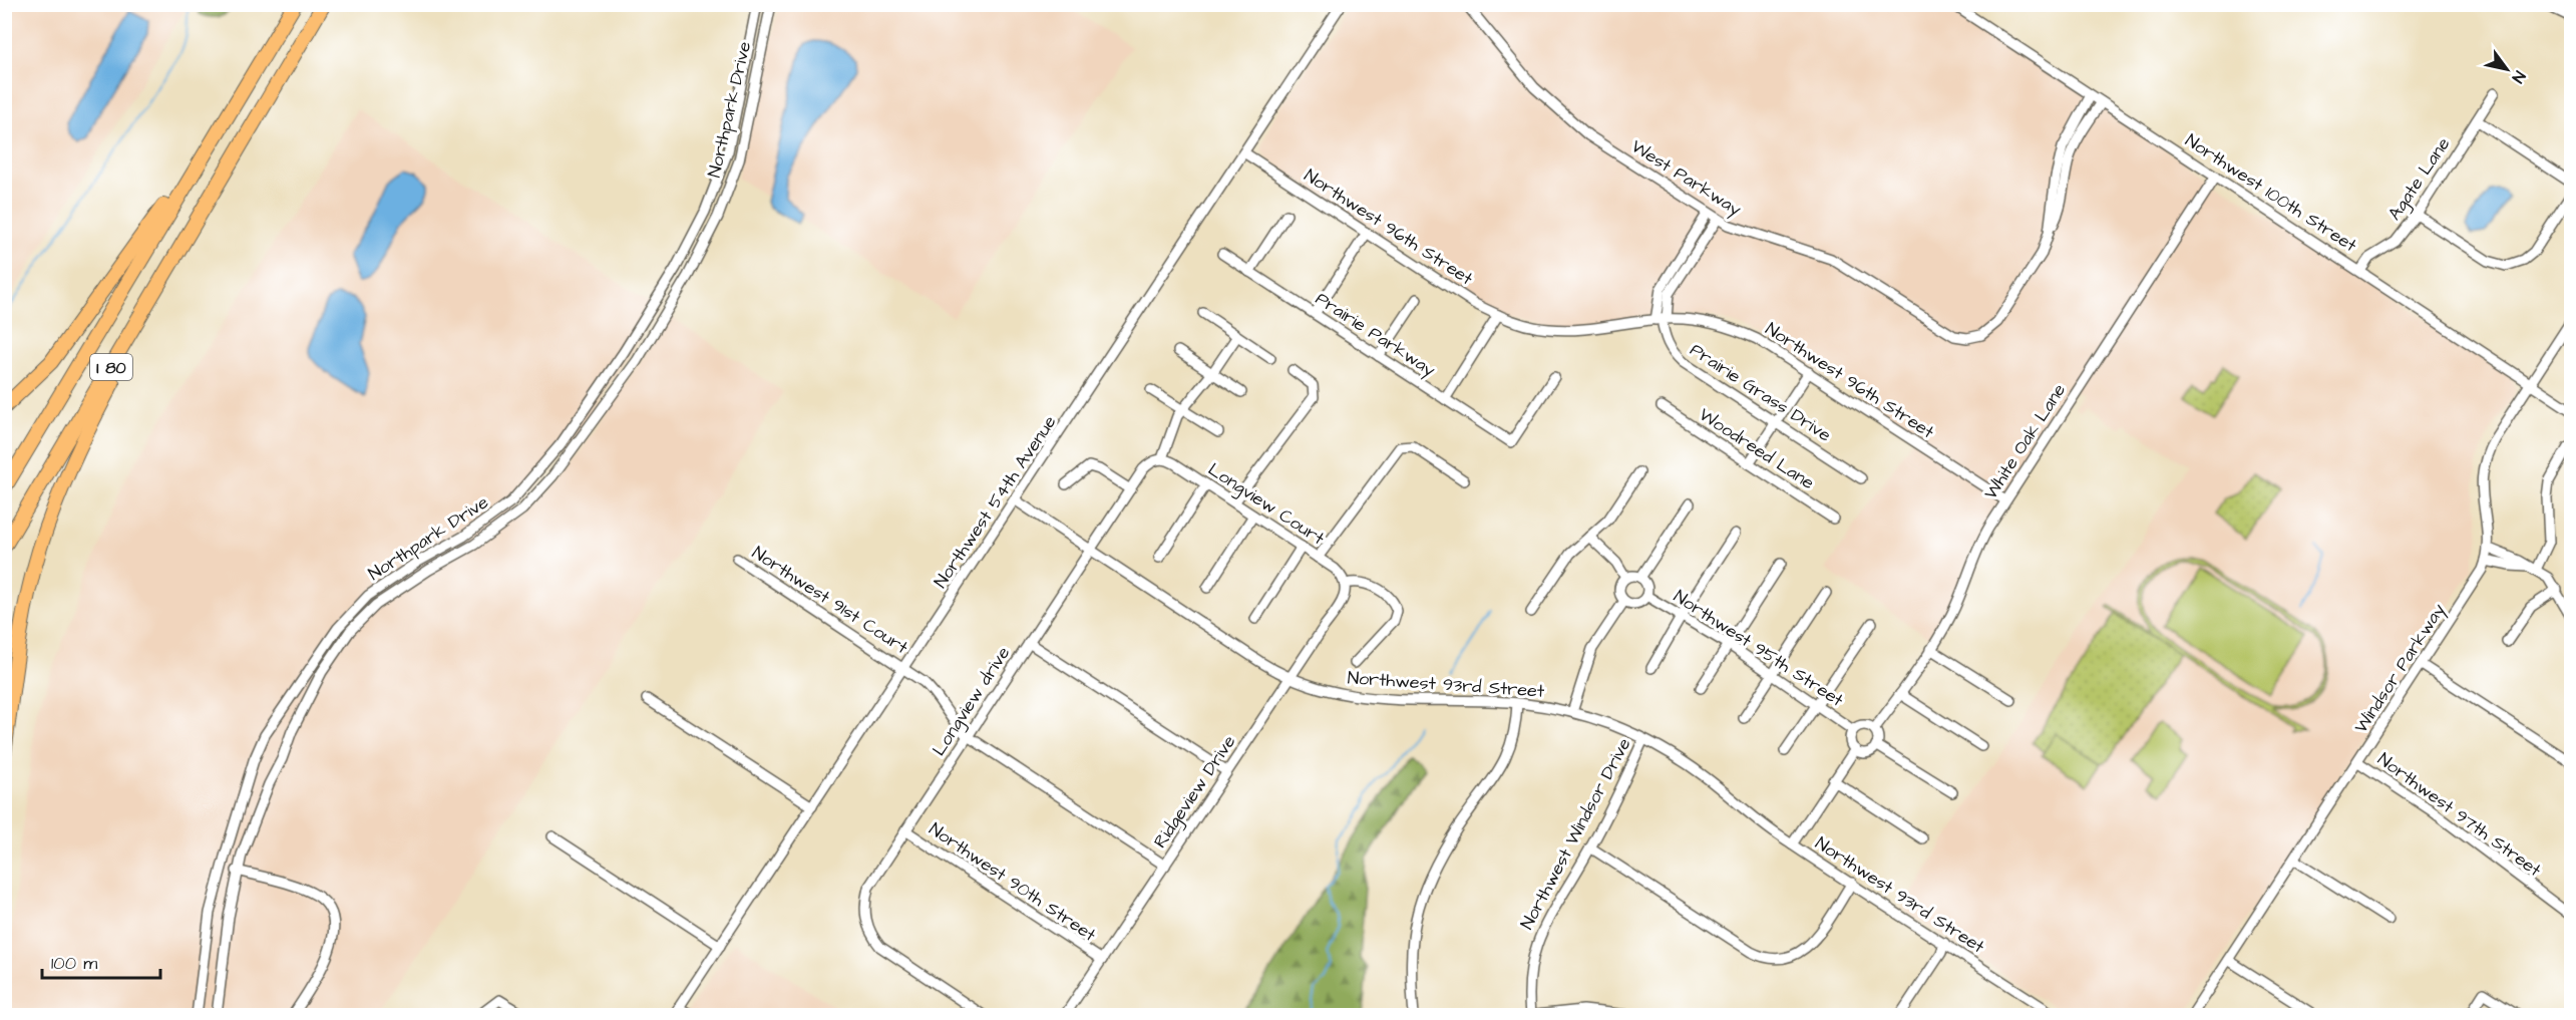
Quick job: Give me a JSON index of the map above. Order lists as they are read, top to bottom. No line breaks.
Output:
{"streets":{"highway":["I 80"],"street":["Northpark Drive","West Parkway","Agate Lane","Northwest 100th Street","Northwest 96th Street","Prairie Parkway","Prairie Grass Drive","White Oak Lane","Woodreed Lane","Northwest 54th Avenue","Longview Court","Northwest 91st Court","Northwest 95th Street","Windsor Parkway","Northwest 93rd Street","Longview drive","Ridgeview Drive","Northwest 97th Street","Northwest Windsor Drive","Northwest 90th Street"]},"crossings":[["West Parkway","Northwest 100th Street"],["Agate Lane","Northwest 100th Street"],["Northwest 100th Street","White Oak Lane"],["Northwest 100th Street","Windsor Parkway"],["Northwest 96th Street","Prairie Grass Drive"],["Northwest 96th Street","White Oak Lane"],["Northwest 96th Street","Northwest 54th Avenue"],["White Oak Lane","Northwest 95th Street"],["Northwest 54th Avenue","Northwest 91st Court"],["Northwest 54th Avenue","Northwest 93rd Street"],["Longview Court","Longview drive"],["Longview Court","Ridgeview Drive"],["Northwest 91st Court","Longview drive"],["Northwest 91st Court","Ridgeview Drive"],["Windsor Parkway","Northwest 97th Street"],["Northwest 93rd Street","Longview drive"],["Northwest 93rd Street","Ridgeview Drive"],["Northwest 93rd Street","Northwest Windsor Drive"],["Longview drive","Northwest 90th Street"],["Ridgeview Drive","Northwest 90th Street"]],"scale_bar":"100 m","north":"bottom right"}
